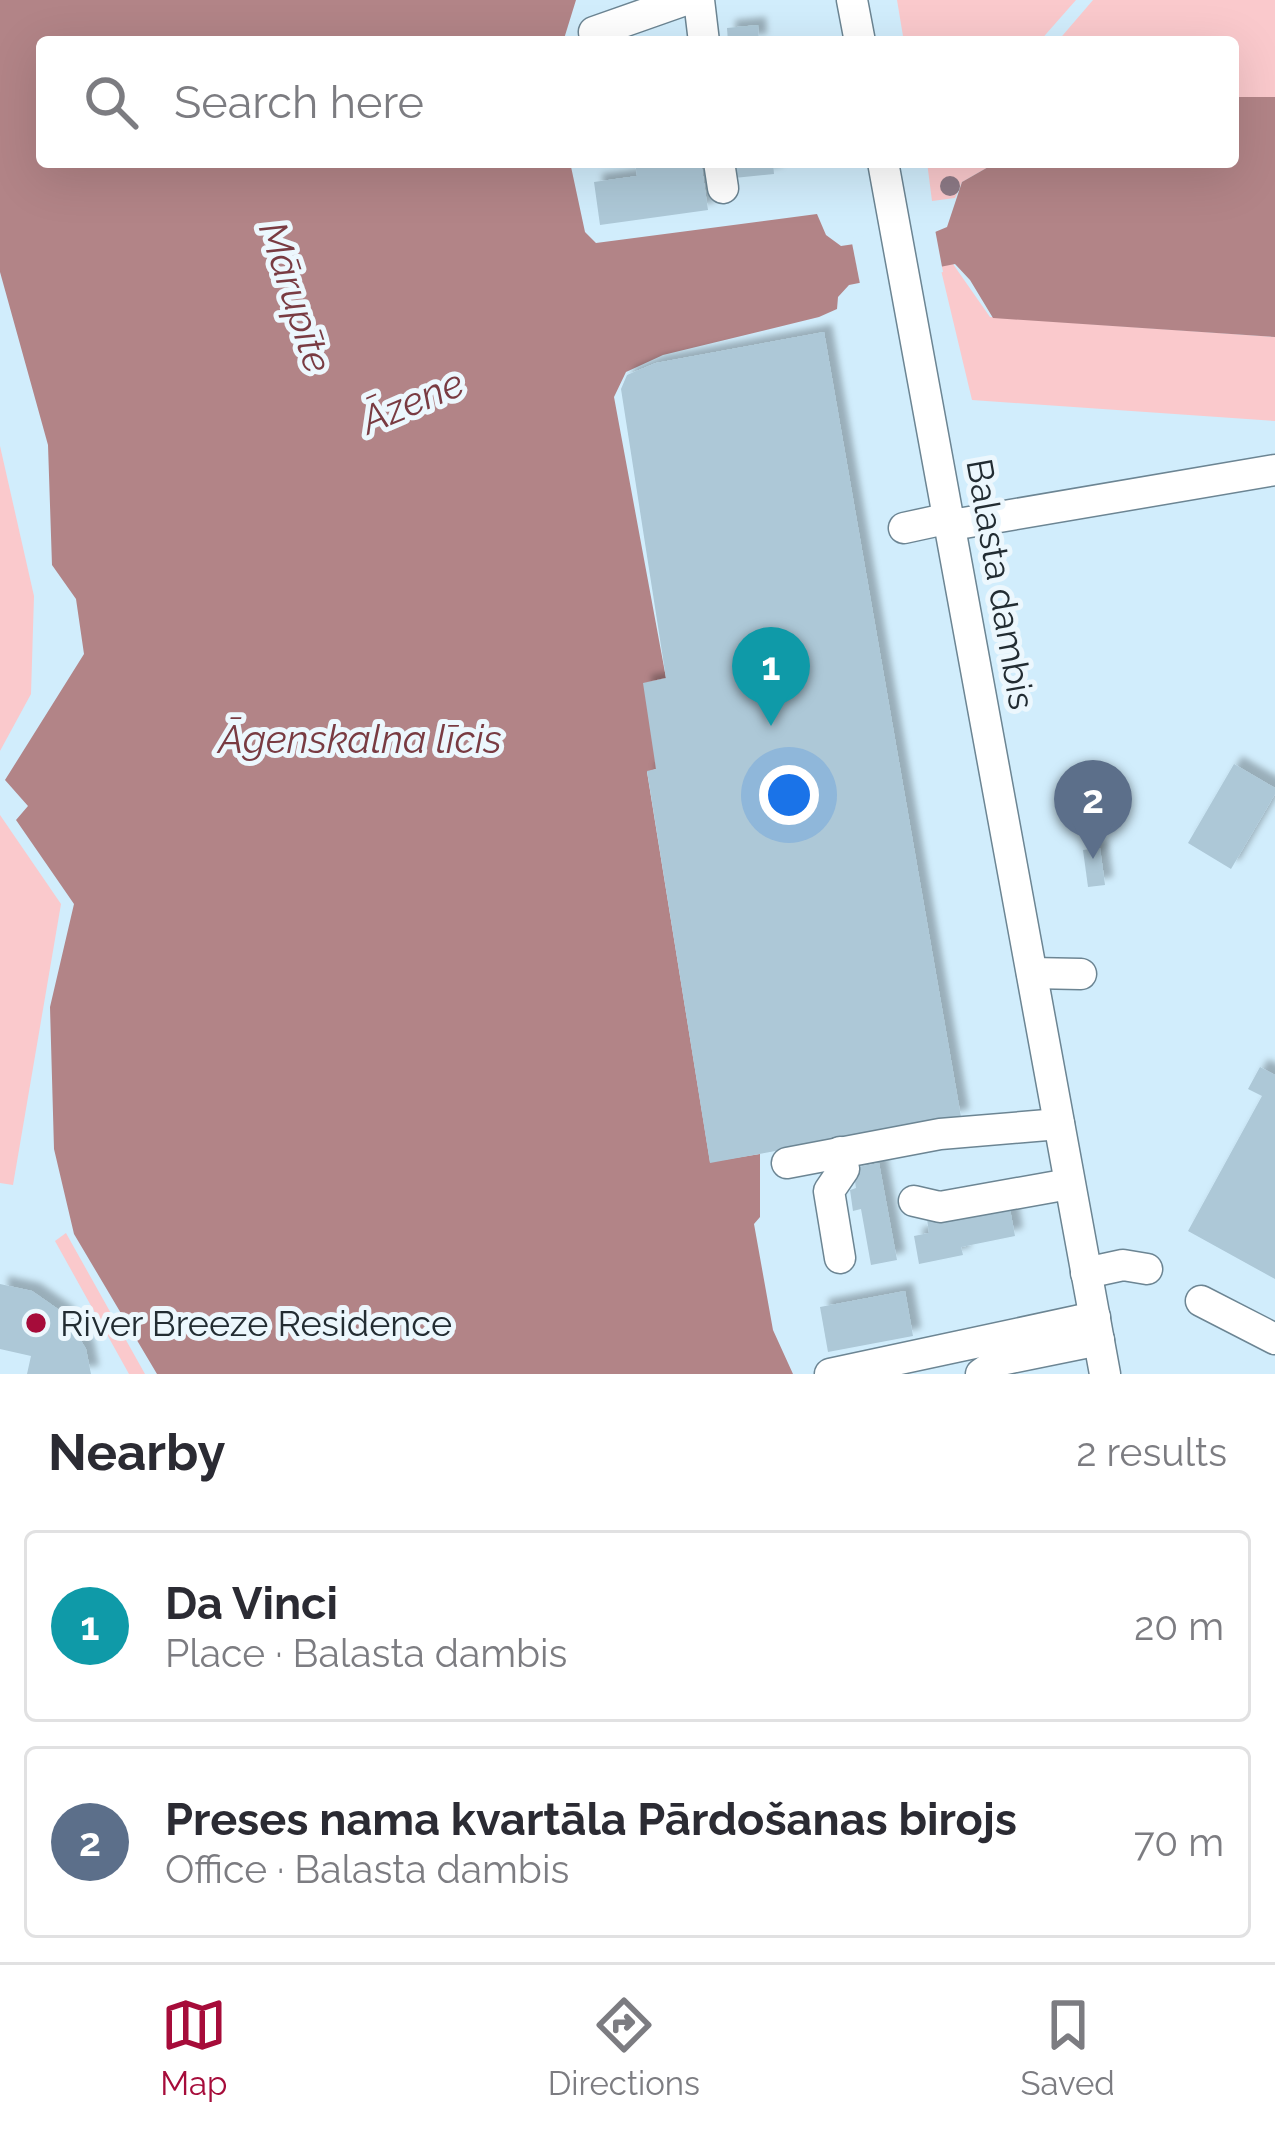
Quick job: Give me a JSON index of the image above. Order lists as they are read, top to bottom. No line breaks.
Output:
{"streets":{"street":["Balasta dambis"]},"water":["Mārupīte","Āzene","Āgenskalna līcis"],"places":["River Breeze Residence"],"page":{"search":"Search here","pins":["1","2"],"heading":["Nearby","2 results"],"list":[{"mark":"1","name":"Da Vinci","note":"Place · Balasta dambis","value":"20 m"},{"mark":"2","name":"Preses nama kvartāla Pārdošanas birojs","note":"Office · Balasta dambis","value":"70 m"}],"nav":["Map","Directions","Saved"]}}
